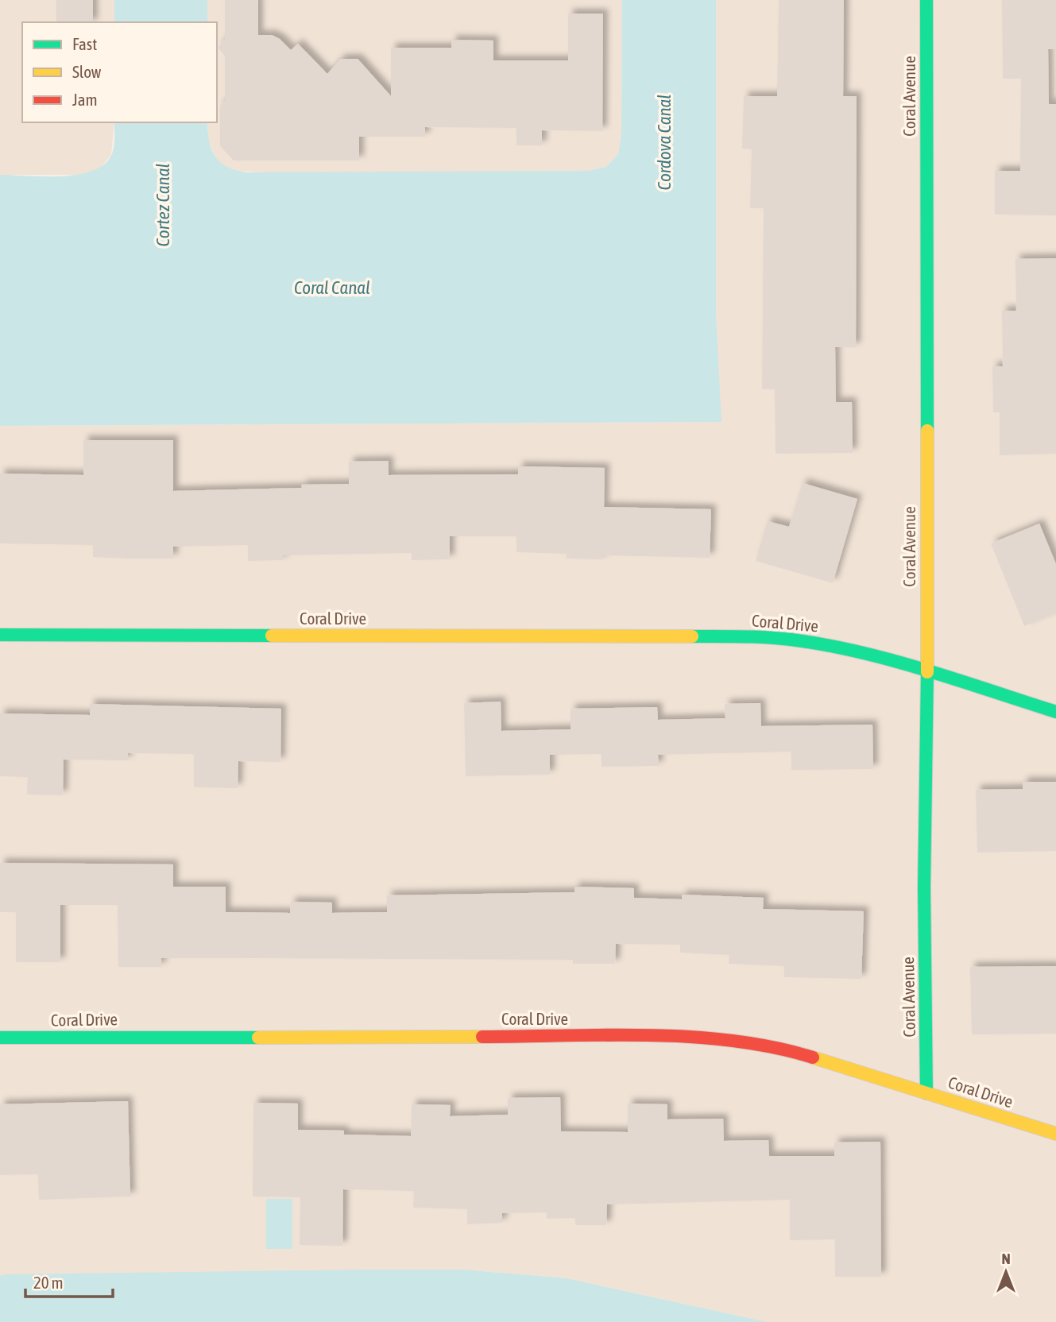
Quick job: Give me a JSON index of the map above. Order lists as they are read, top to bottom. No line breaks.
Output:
{"streets":{"street":["Coral Avenue","Coral Drive"]},"crossings":[["Coral Avenue","Coral Drive"]],"water":["Cordova Canal","Cortez Canal","Coral Canal"],"legend":["Fast","Slow","Jam"],"scale_bar":"20 m","north":"top"}
